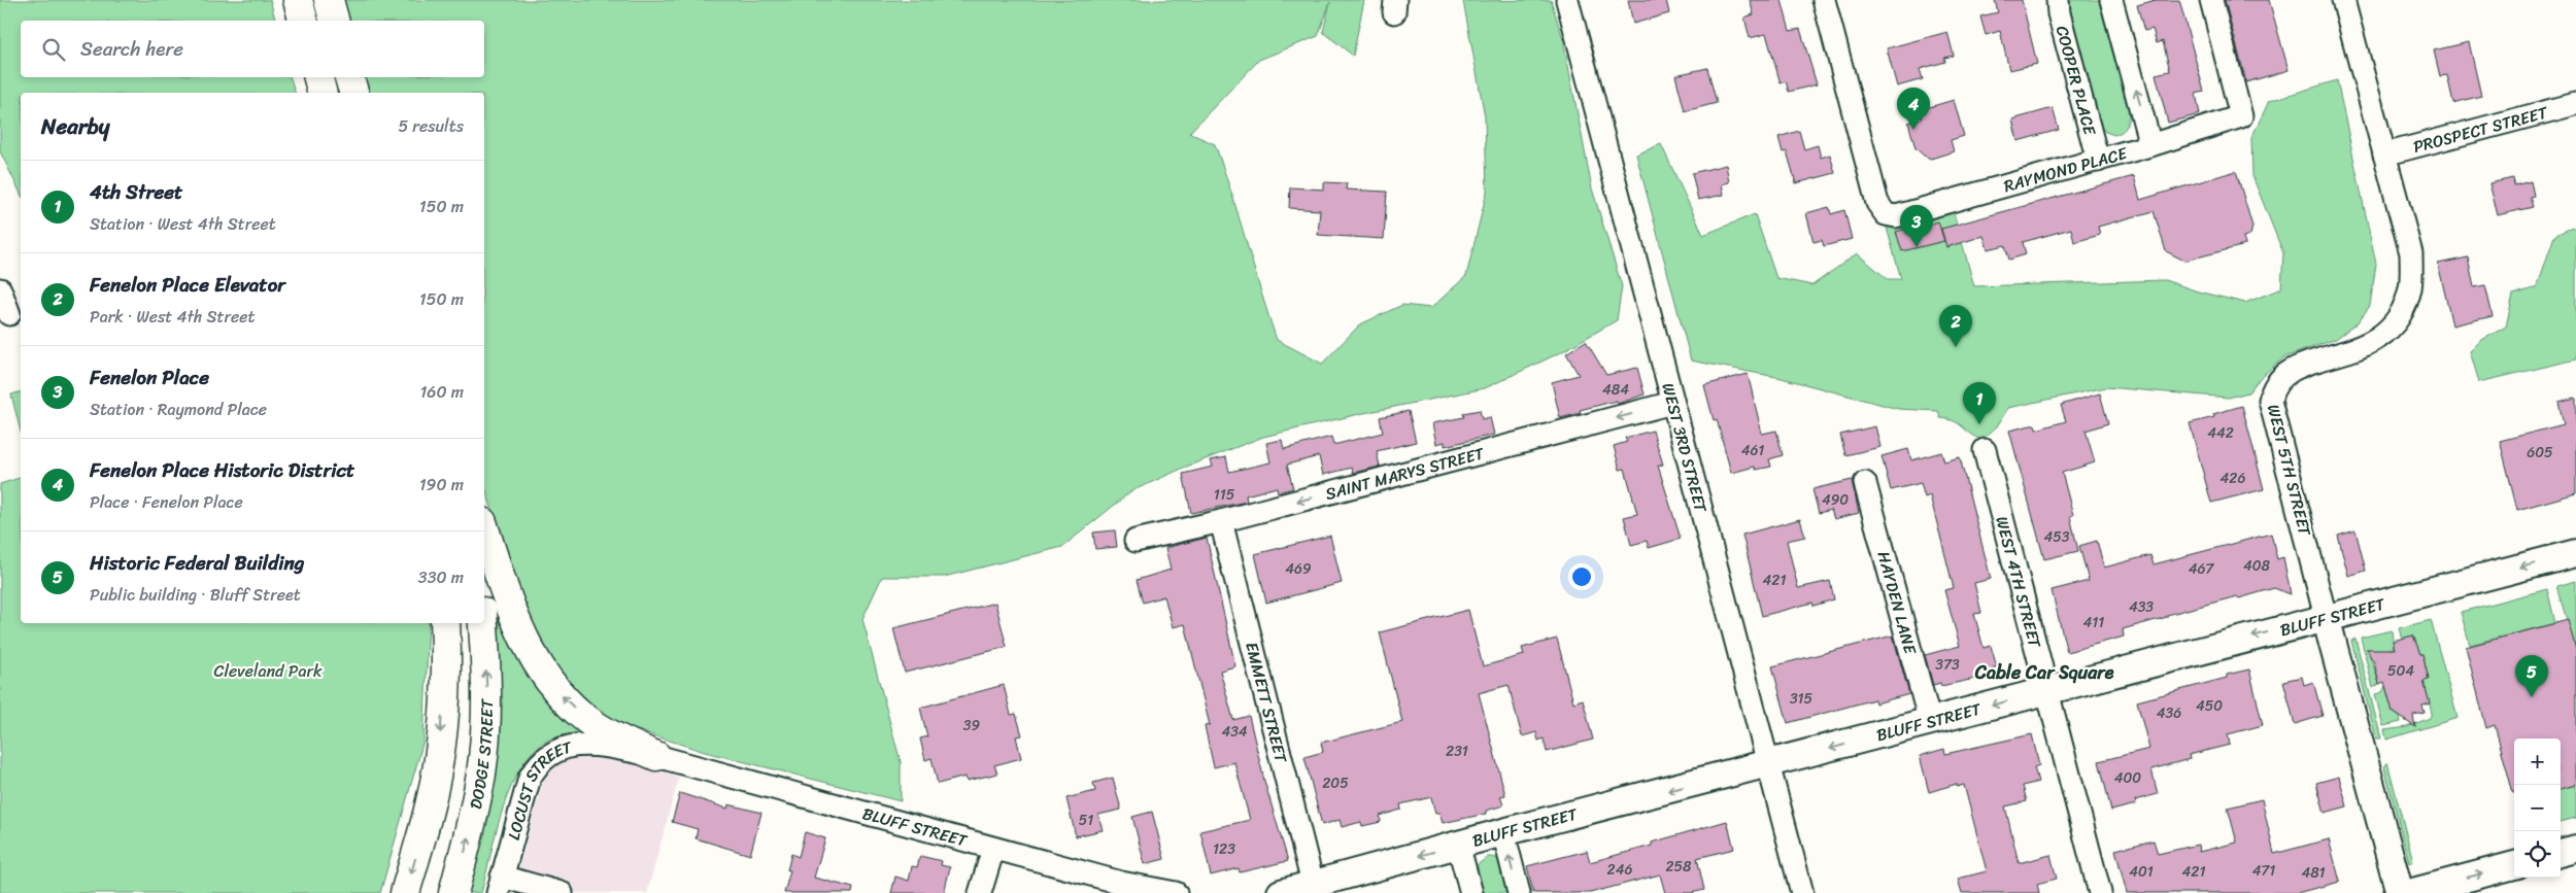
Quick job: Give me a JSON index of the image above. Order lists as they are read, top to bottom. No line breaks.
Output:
{"streets":{"highway":["DODGE STREET"],"main road":["WEST 5TH STREET","BLUFF STREET"],"street":["COOPER PLACE","PROSPECT STREET","RAYMOND PLACE","WEST 3RD STREET","SAINT MARYS STREET","WEST 4TH STREET","HAYDEN LANE","EMMETT STREET","LOCUST STREET"]},"crossings":[["COOPER PLACE","RAYMOND PLACE"],["PROSPECT STREET","WEST 5TH STREET"],["WEST 3RD STREET","SAINT MARYS STREET"],["WEST 3RD STREET","BLUFF STREET"],["WEST 5TH STREET","BLUFF STREET"],["SAINT MARYS STREET","EMMETT STREET"],["WEST 4TH STREET","BLUFF STREET"],["HAYDEN LANE","BLUFF STREET"],["BLUFF STREET","EMMETT STREET"],["BLUFF STREET","LOCUST STREET"]],"one_way":["SAINT MARYS STREET","BLUFF STREET"],"districts":["Cable Car Square"],"parks":["Cleveland Park"],"house_numbers":["484","442","461","605","426","115","490","453","408","469","467","421","433","411","373","504","315","450","436","39","434","231","400","205","51","123","258","246","471","401","421","481"],"page":{"search":"Search here","pins":["4","3","2","1","5"],"heading":["Nearby","5 results"],"list":[{"mark":"1","name":"4th Street","note":"Station · West 4th Street","value":"150 m"},{"mark":"2","name":"Fenelon Place Elevator","note":"Park · West 4th Street","value":"150 m"},{"mark":"3","name":"Fenelon Place","note":"Station · Raymond Place","value":"160 m"},{"mark":"4","name":"Fenelon Place Historic District","note":"Place · Fenelon Place","value":"190 m"},{"mark":"5","name":"Historic Federal Building","note":"Public building · Bluff Street","value":"330 m"}],"map_buttons":["+","−"]}}
